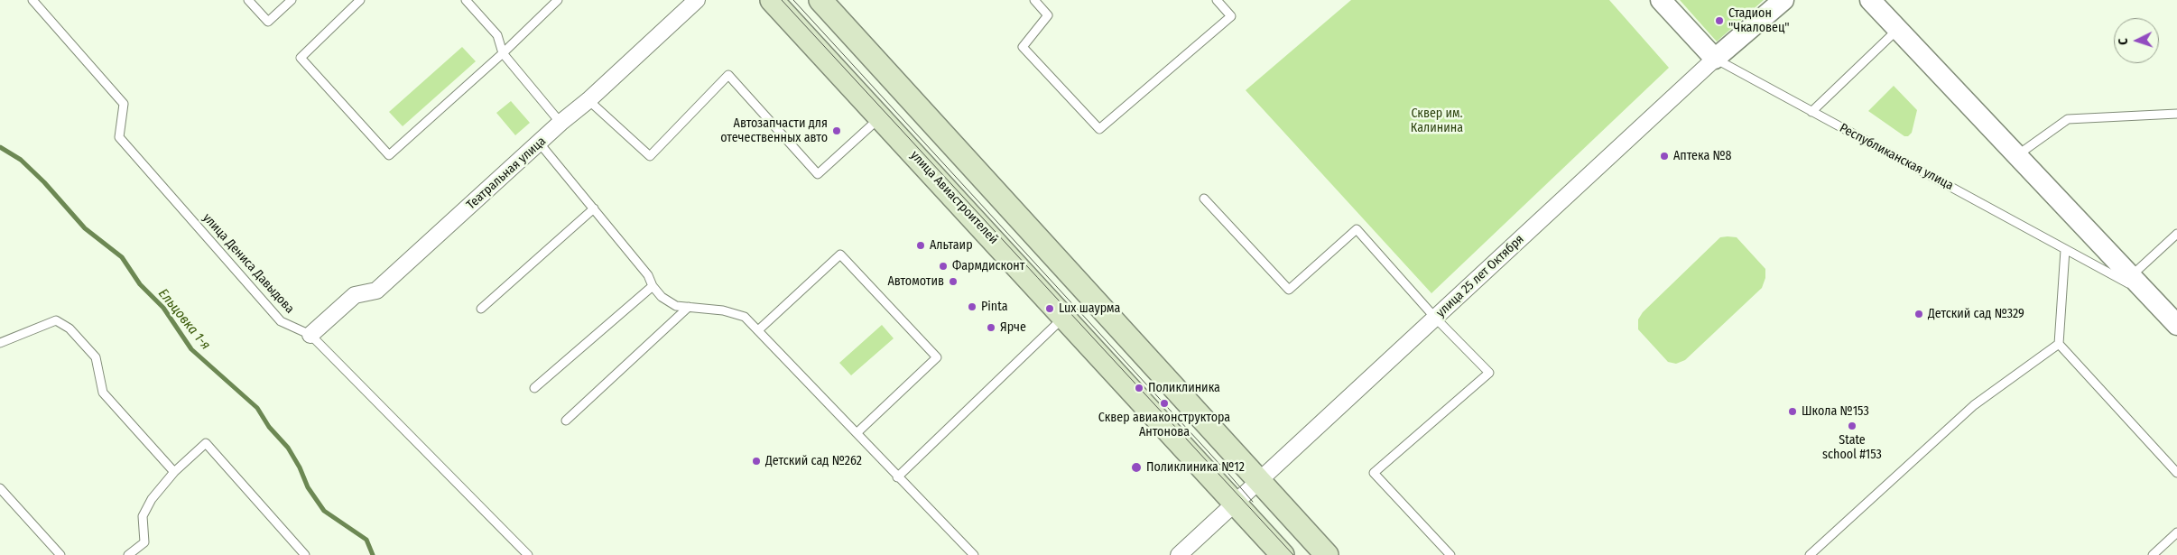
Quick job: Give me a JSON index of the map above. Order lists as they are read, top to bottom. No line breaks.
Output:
{"streets":{"main road":["улица Авиастроителей"],"street":["Республиканская улица","Театральная улица","улица 25 лет Октября"],"lane":["улица Дениса Давыдова"]},"crossings":[["Республиканская улица","улица 25 лет Октября"],["Театральная улица","улица Дениса Давыдова"],["улица Авиастроителей","улица 25 лет Октября"]],"water":["Ельцовка 1-я"],"parks":["Сквер им. Калинина"],"places":["Стадион \"Чкаловец\"","Автозапчасти для отечественных авто","Аптека №8","Альтаир","Фармдисконт","Автомотив","Pinta","Lux шаурма","Детский сад №329","Ярче","Поликлиника","Сквер авиаконструктора Антонова","Школа №153","State school #153","Детский сад №262","Поликлиника №12"],"north":"left"}
